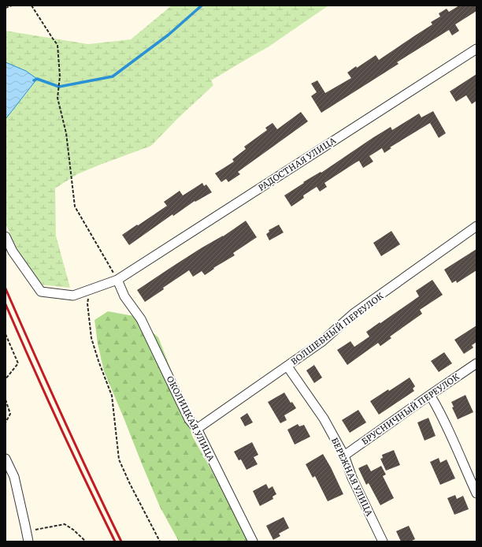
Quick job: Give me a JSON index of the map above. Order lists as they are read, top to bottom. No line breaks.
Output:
{"streets":{"street":["РАДОСТНАЯ УЛИЦА","ВОЛШЕБНЫЙ ПЕРЕУЛОК","БРУСНИЧНЫЙ ПЕРЕУЛОК","ОКОЛИЦКАЯ УЛИЦА","БЕРЕЖНАЯ УЛИЦА"]},"crossings":[["РАДОСТНАЯ УЛИЦА","ОКОЛИЦКАЯ УЛИЦА"],["ВОЛШЕБНЫЙ ПЕРЕУЛОК","ОКОЛИЦКАЯ УЛИЦА"],["ВОЛШЕБНЫЙ ПЕРЕУЛОК","БЕРЕЖНАЯ УЛИЦА"],["БРУСНИЧНЫЙ ПЕРЕУЛОК","БЕРЕЖНАЯ УЛИЦА"]]}
